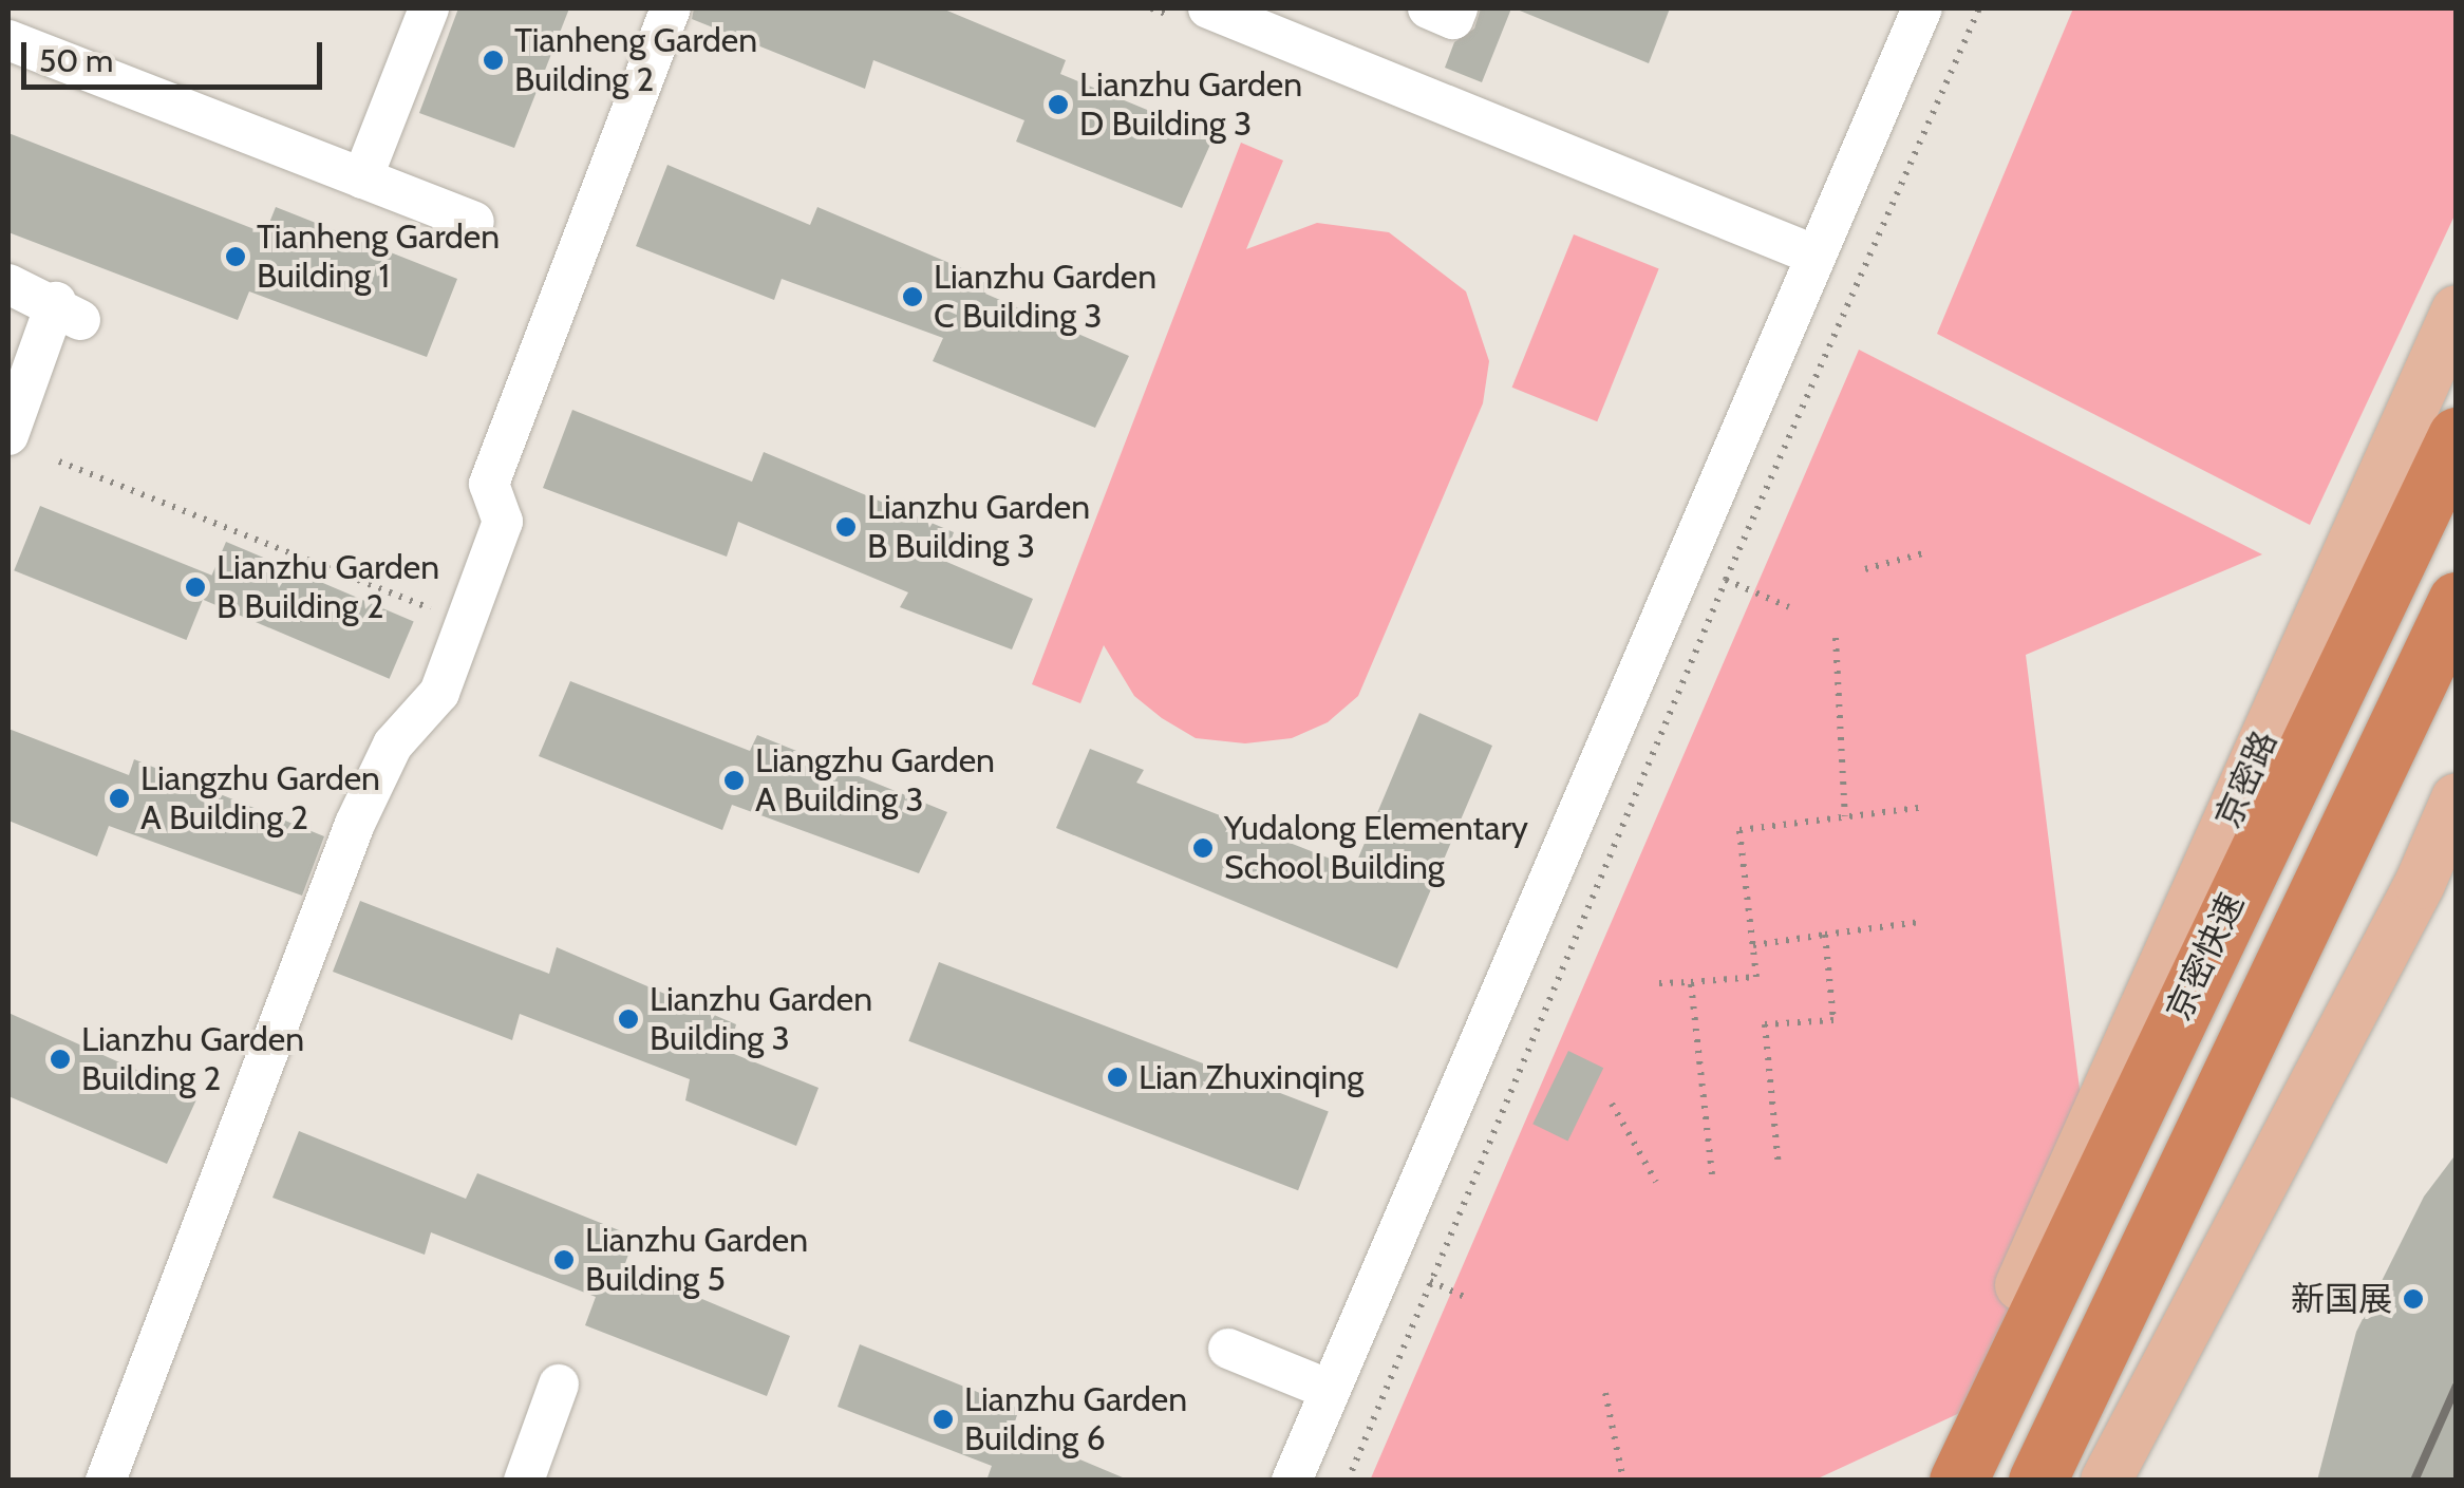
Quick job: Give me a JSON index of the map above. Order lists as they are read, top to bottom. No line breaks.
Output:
{"streets":{"highway":["京密快速"],"main road":["京密路"]},"places":["Tianheng Garden Building 2","Lianzhu Garden D Building 3","Tianheng Garden Building 1","Lianzhu Garden C Building 3","Lianzhu Garden B Building 3","Lianzhu Garden B Building 2","Liangzhu Garden A Building 3","Liangzhu Garden A Building 2","Yudalong Elementary School Building","Lianzhu Garden Building 3","Lianzhu Garden Building 2","Lian Zhuxinqing","Lianzhu Garden Building 5","新国展","Lianzhu Garden Building 6"],"scale_bar":"50 m"}
